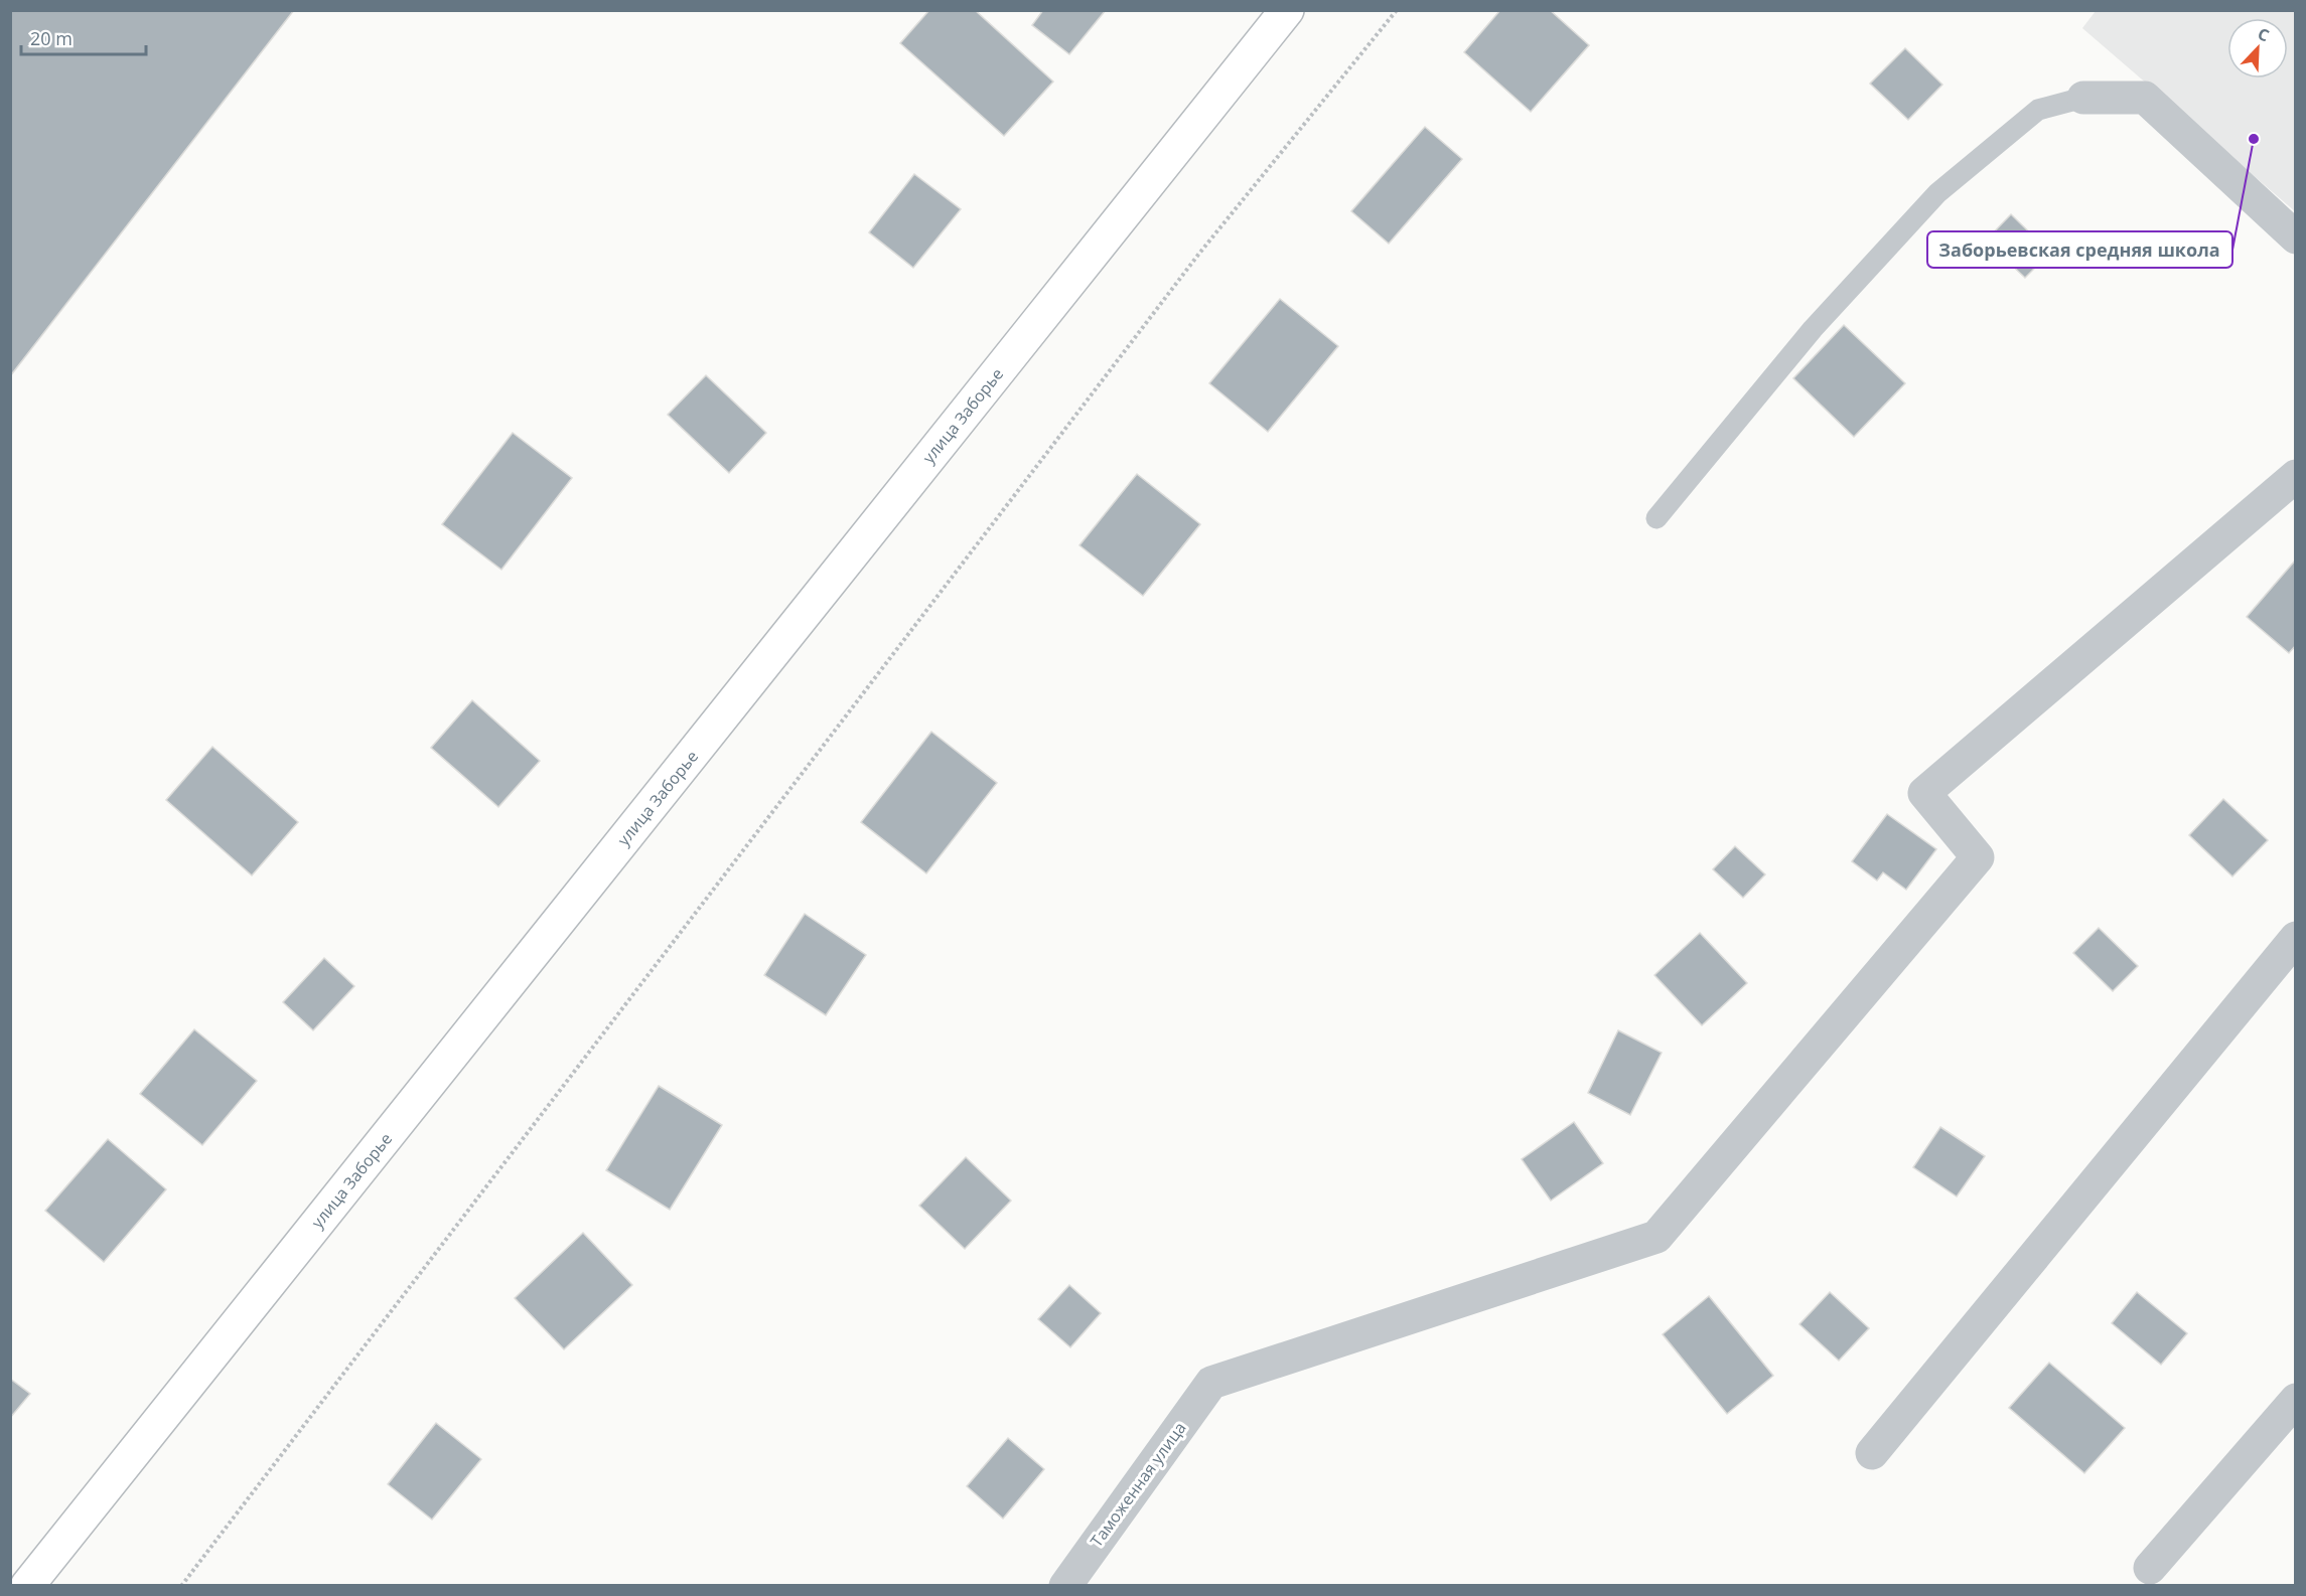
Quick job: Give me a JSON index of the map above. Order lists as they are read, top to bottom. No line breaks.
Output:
{"streets":{"main road":["улица Заборье"],"street":["Таможенная улица"]},"places":["Заборьевская средняя школа"],"scale_bar":"20 m","north":"top right"}
